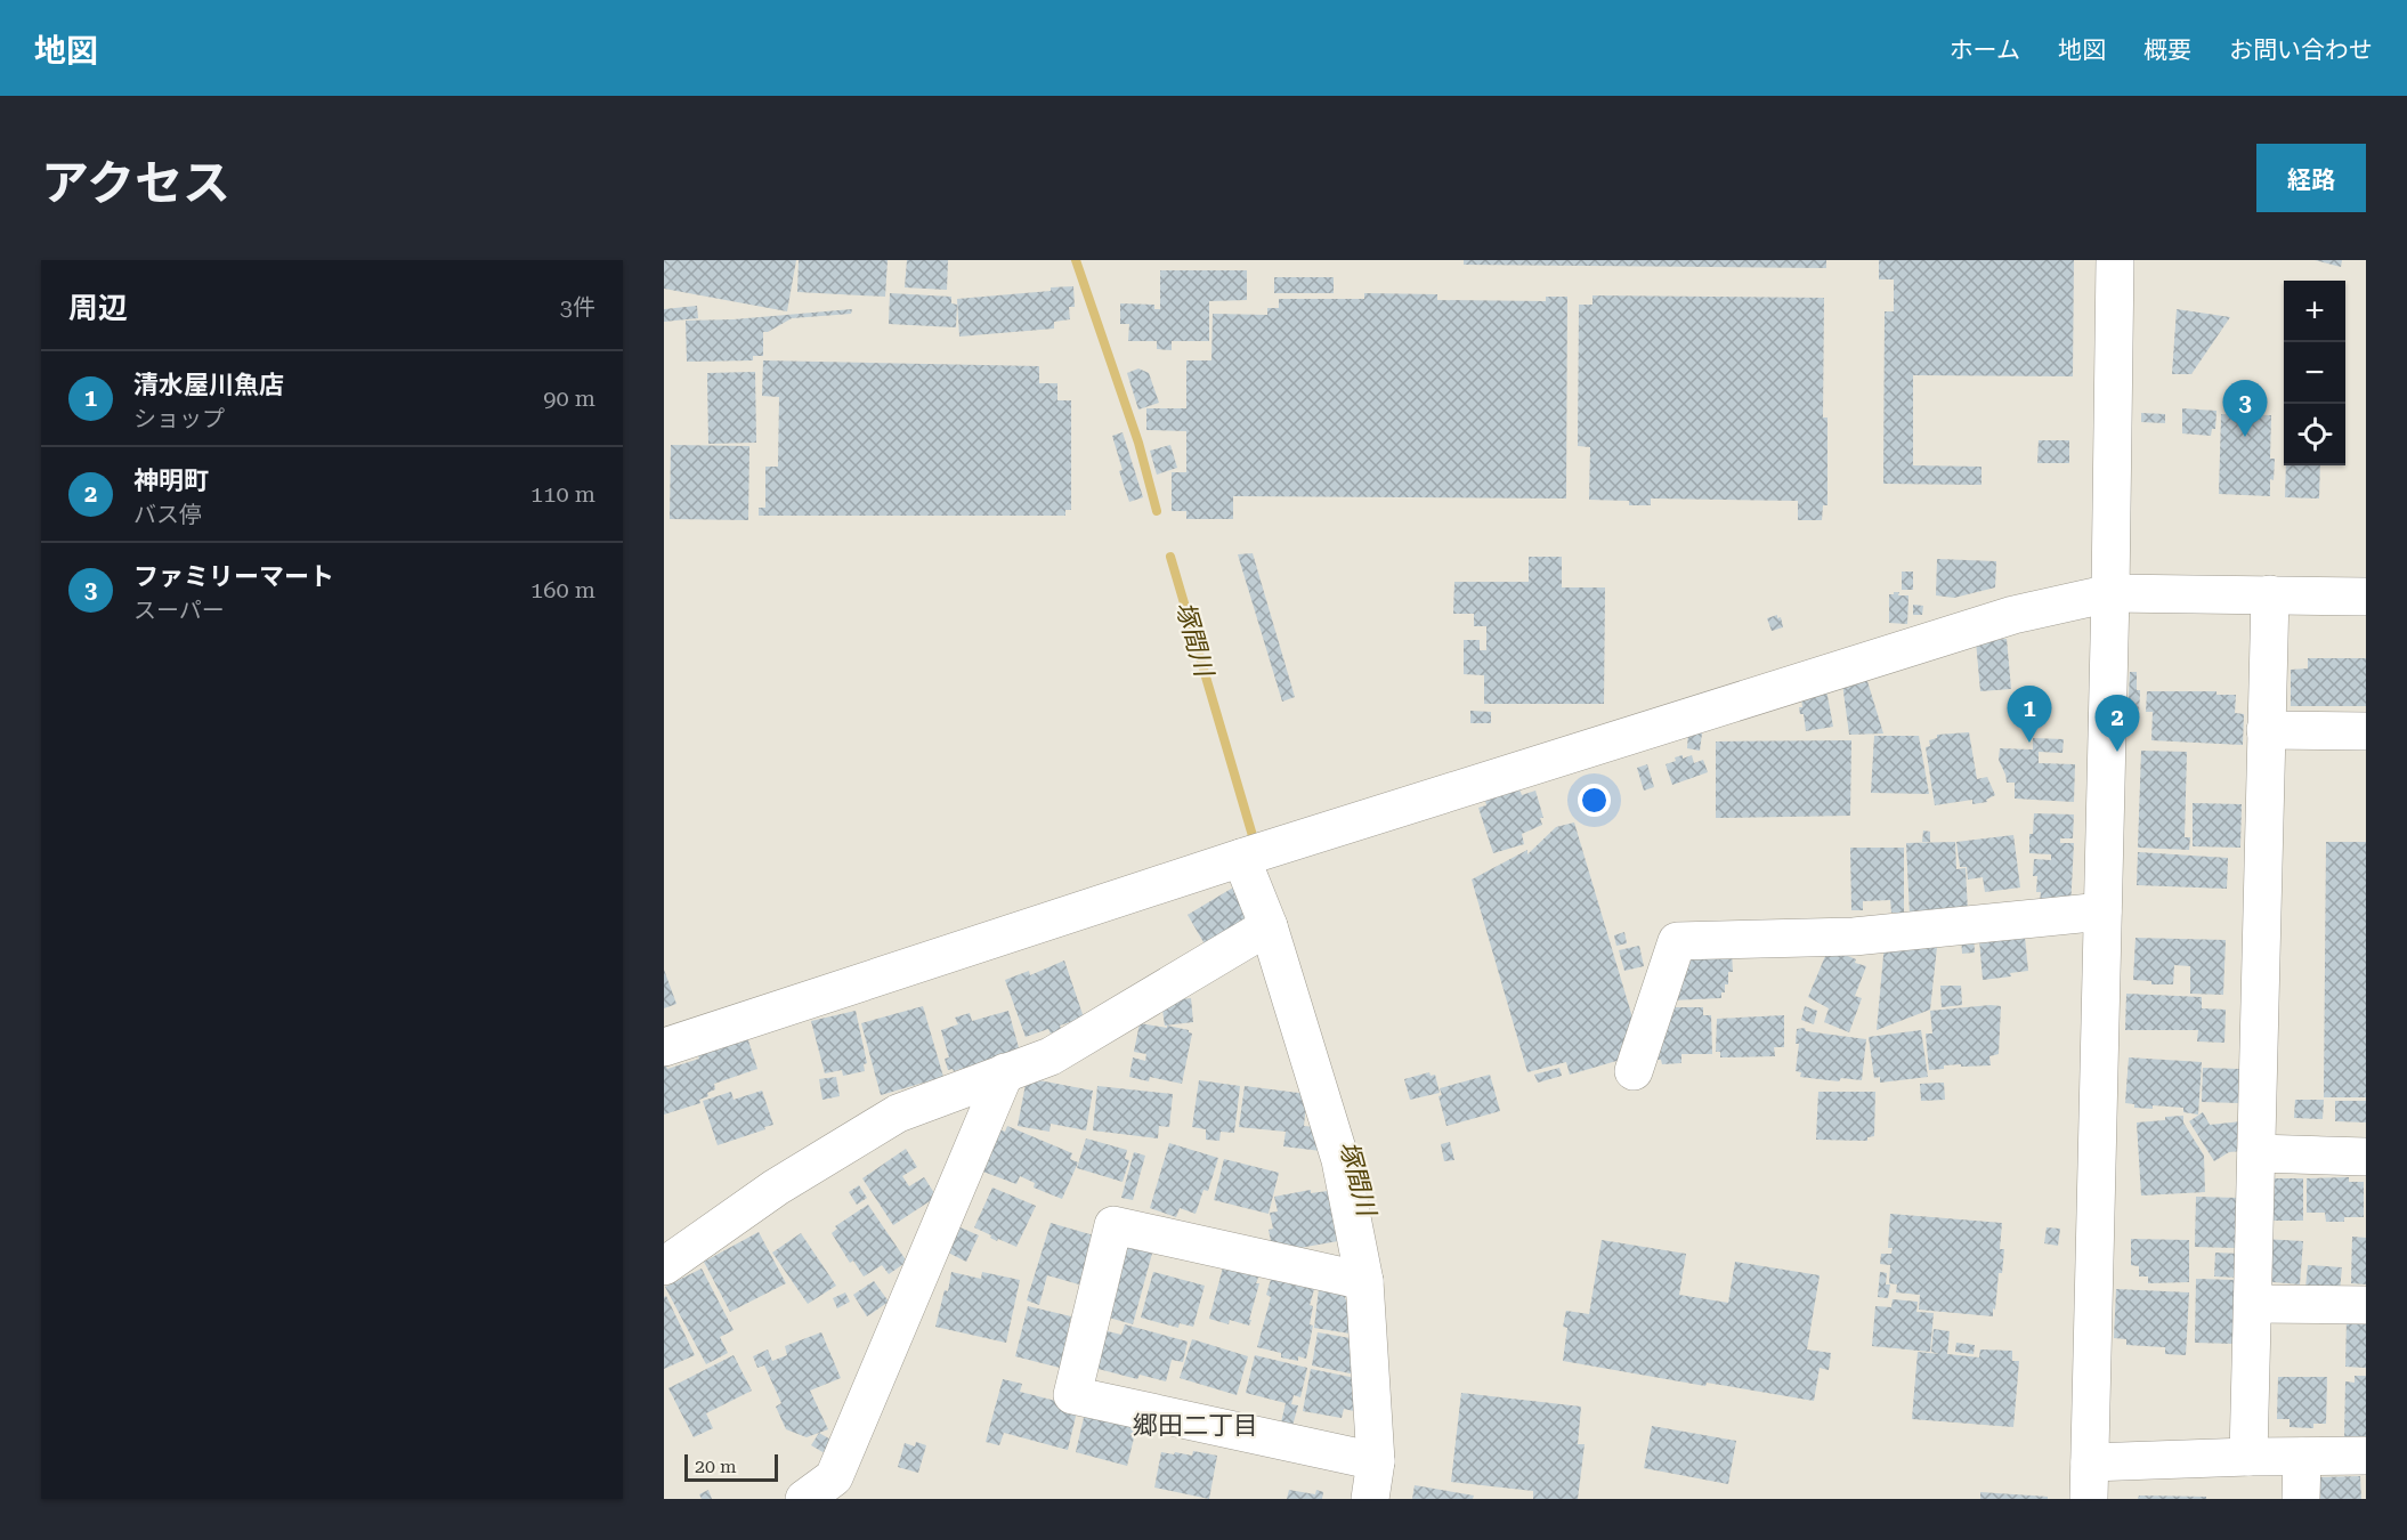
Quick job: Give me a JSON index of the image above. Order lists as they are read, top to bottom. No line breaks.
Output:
{"districts":["郷田二丁目"],"water":["塚間川"],"scale_bar":"20 m","page":{"header":"地図","nav":["ホーム","地図","概要","お問い合わせ"],"title":"アクセス","buttons":"経路","heading":["周辺","3件"],"map_buttons":["+","−"],"list":[{"mark":"1","name":"清水屋川魚店","note":"ショップ","value":"90 m"},{"mark":"2","name":"神明町","note":"バス停","value":"110 m"},{"mark":"3","name":"ファミリーマート","note":"スーパー","value":"160 m"}],"pins":["3","1","2"],"scale":"20 m"}}
